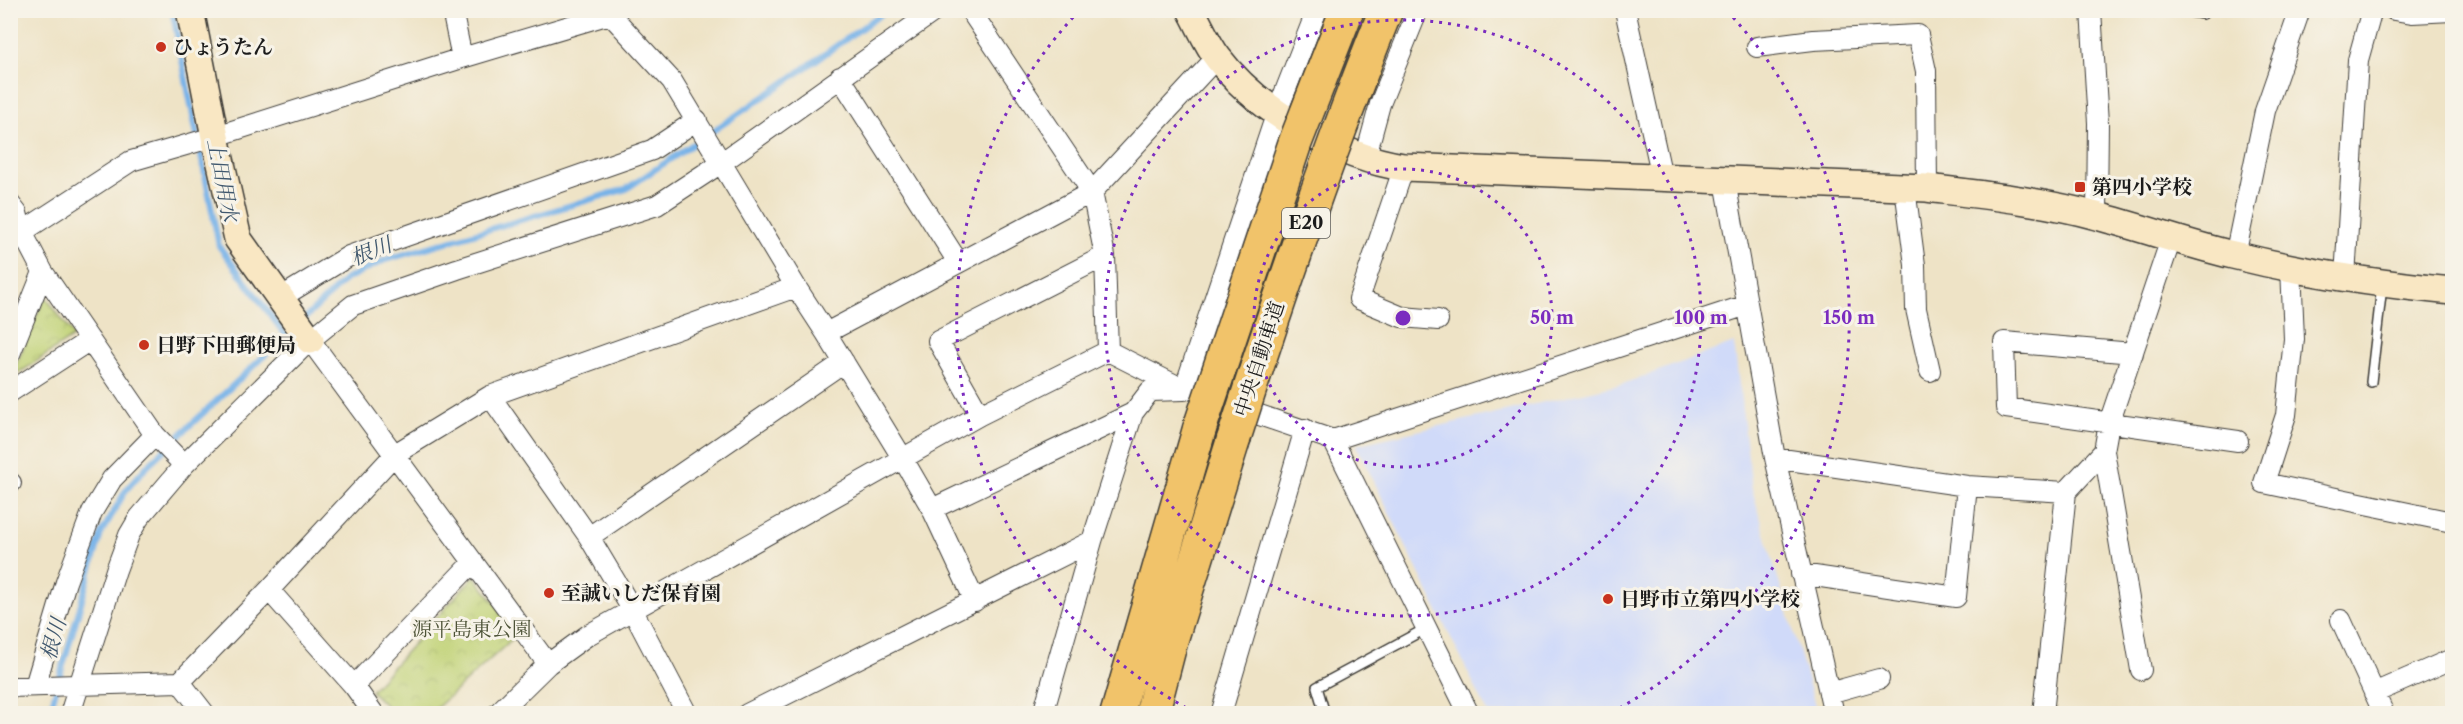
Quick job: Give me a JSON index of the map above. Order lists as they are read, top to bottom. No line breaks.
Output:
{"streets":{"highway":["E20","中央自動車道"]},"water":["上田用水","根川"],"parks":["源平島東公園"],"places":{"other":["ひょうたん","日野下田郵便局","至誠いしだ保育園","日野市立第四小学校"],"transit":["第四小学校"]},"rings":["50 m","100 m","150 m"]}
